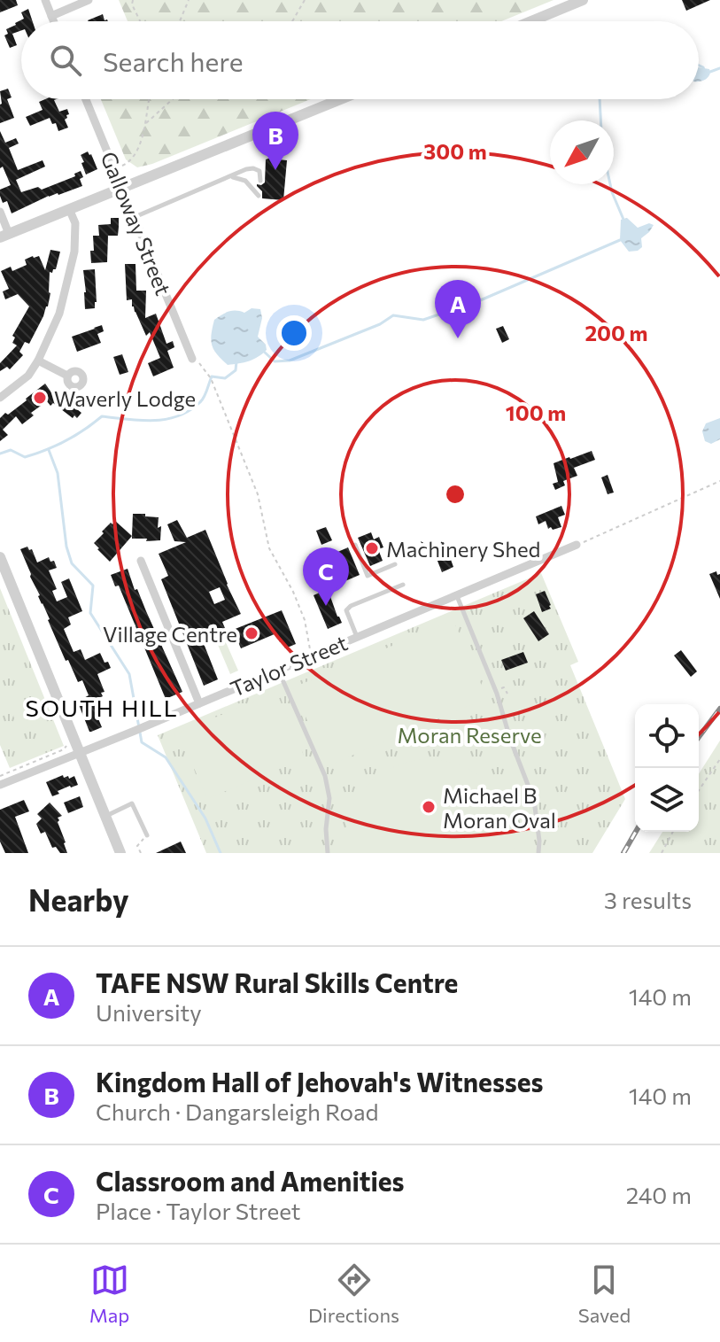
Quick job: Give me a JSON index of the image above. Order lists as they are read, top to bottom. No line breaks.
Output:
{"streets":{"street":["Galloway Street","Taylor Street"]},"districts":["SOUTH HILL"],"parks":["Moran Reserve"],"places":["Waverly Lodge","Machinery Shed","Village Centre","Michael B Moran Oval"],"north":"bottom left","page":{"search":"Search here","pins":["B","A","C"],"heading":["Nearby","3 results"],"list":[{"mark":"A","name":"TAFE NSW Rural Skills Centre","note":"University","value":"140 m"},{"mark":"B","name":"Kingdom Hall of Jehovah's Witnesses","note":"Church · Dangarsleigh Road","value":"140 m"},{"mark":"C","name":"Classroom and Amenities","note":"Place · Taylor Street","value":"240 m"}],"nav":["Map","Directions","Saved"]},"rings":["300 m","200 m","100 m"]}
